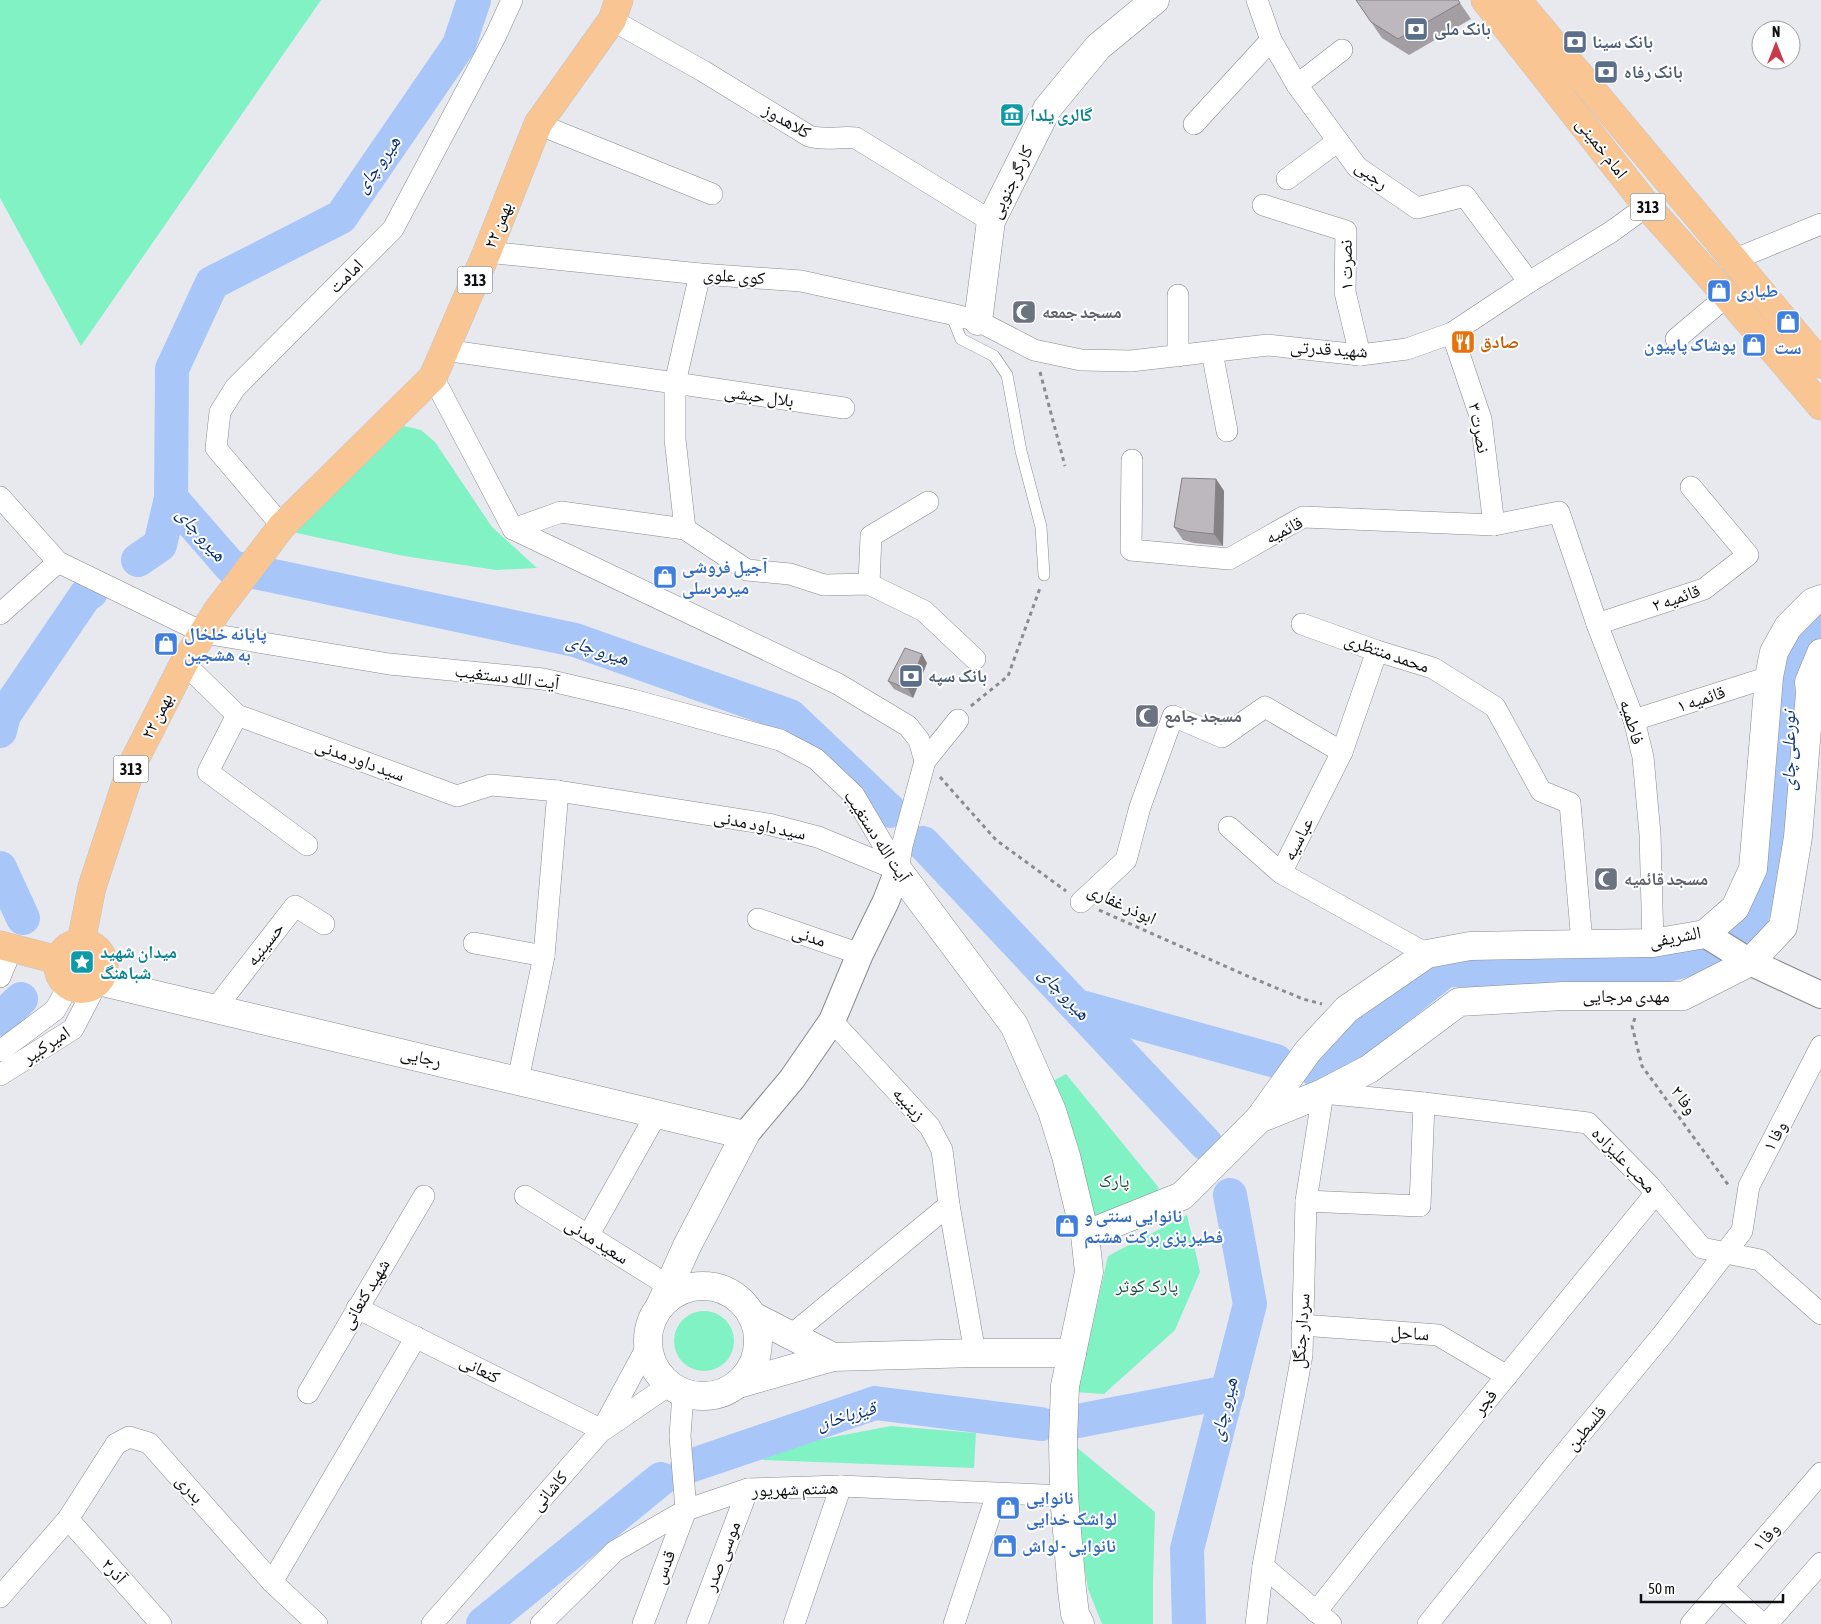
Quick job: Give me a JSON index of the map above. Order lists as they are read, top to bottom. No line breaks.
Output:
{"streets":{"main road":["امام خمینی","کارگر جنوبی","313","۲۲ بهمن","آیت الله دستغیب","الشریفی","مهدی مرجایی","رجایی"],"street":["کلاهدوز","رجبی","نصرت ۱","امامت","کوی علوی","شهید قدرتی","بلال حبشی","نصرت ۳","قائمیه","قائمیه ۲","محمد منتظری","قائمیه ۱","فاطمیه","سید داود مدنی","عباسیه","مدنی","حسینیه","امیرکبیر","زینبیه","وفا ۱","محب علیزاده","سعید مدنی","شهید کنعانی","سردار جنگل","ساحل","کنعانی","فجر","فلسطین","بدری","هشتم شهریور","کاشانی","موسی صدر","قدس","آذر۲"],"path":["ابوذر غفاری","وفا ۲"]},"crossings":[["کلاهدوز","کارگر جنوبی"],["کلاهدوز","۲۲ بهمن"],["امام خمینی","شهید قدرتی"],["رجبی","شهید قدرتی"],["کارگر جنوبی","کوی علوی"],["کارگر جنوبی","شهید قدرتی"],["313","۲۲ بهمن"],["313","امامت"],["313","آیت الله دستغیب"],["۲۲ بهمن","امامت"],["۲۲ بهمن","کوی علوی"],["۲۲ بهمن","بلال حبشی"],["۲۲ بهمن","آیت الله دستغیب"],["۲۲ بهمن","سید داود مدنی"],["۲۲ بهمن","امیرکبیر"],["۲۲ بهمن","رجایی"],["نصرت ۱","شهید قدرتی"],["کوی علوی","شهید قدرتی"],["شهید قدرتی","نصرت ۳"],["نصرت ۳","قائمیه"],["قائمیه","فاطمیه"],["قائمیه ۲","فاطمیه"],["محمد منتظری","عباسیه"],["محمد منتظری","الشریفی"],["آیت الله دستغیب","سید داود مدنی"],["آیت الله دستغیب","هشتم شهریور"],["قائمیه ۱","فاطمیه"],["قائمیه ۱","الشریفی"],["فاطمیه","الشریفی"],["عباسیه","الشریفی"],["ابوذر غفاری","الشریفی"],["الشریفی","مهدی مرجایی"],["حسینیه","رجایی"],["مهدی مرجایی","وفا ۲"],["مهدی مرجایی","محب علیزاده"],["مهدی مرجایی","سردار جنگل"],["امیرکبیر","رجایی"],["وفا ۲","وفا ۱"],["وفا ۱","فلسطین"],["محب علیزاده","سردار جنگل"],["محب علیزاده","فجر"],["محب علیزاده","فلسطین"],["سعید مدنی","کاشانی"],["شهید کنعانی","کنعانی"],["سردار جنگل","ساحل"],["ساحل","فجر"],["کنعانی","کاشانی"],["بدری","آذر۲"],["هشتم شهریور","موسی صدر"],["هشتم شهریور","قدس"]],"water":["هیرو چای","نورعلی چای","قیزباخان"],"parks":["پارک","پارک کوثر"],"places":{"bank":["بانک ملی","بانک سینا","بانک رفاه","بانک سپه"],"museum":["گالری یلدا"],"shop":["طیاری","ست","پوشاک پاپیون","آجیل فروشی میرمرسلی","پایانه خلخال به هشجین","نانوایی سنتی و فطیر پزی برکت هشتم","نانوایی لواشک خدایی","نانوایی - لواش"],"mosque":["مسجد جمعه","مسجد جامع","مسجد قائمیه"],"restaurant":["صادق"],"place":["میدان شهید شباهنگ"]},"scale_bar":"50 m","north":"top"}
